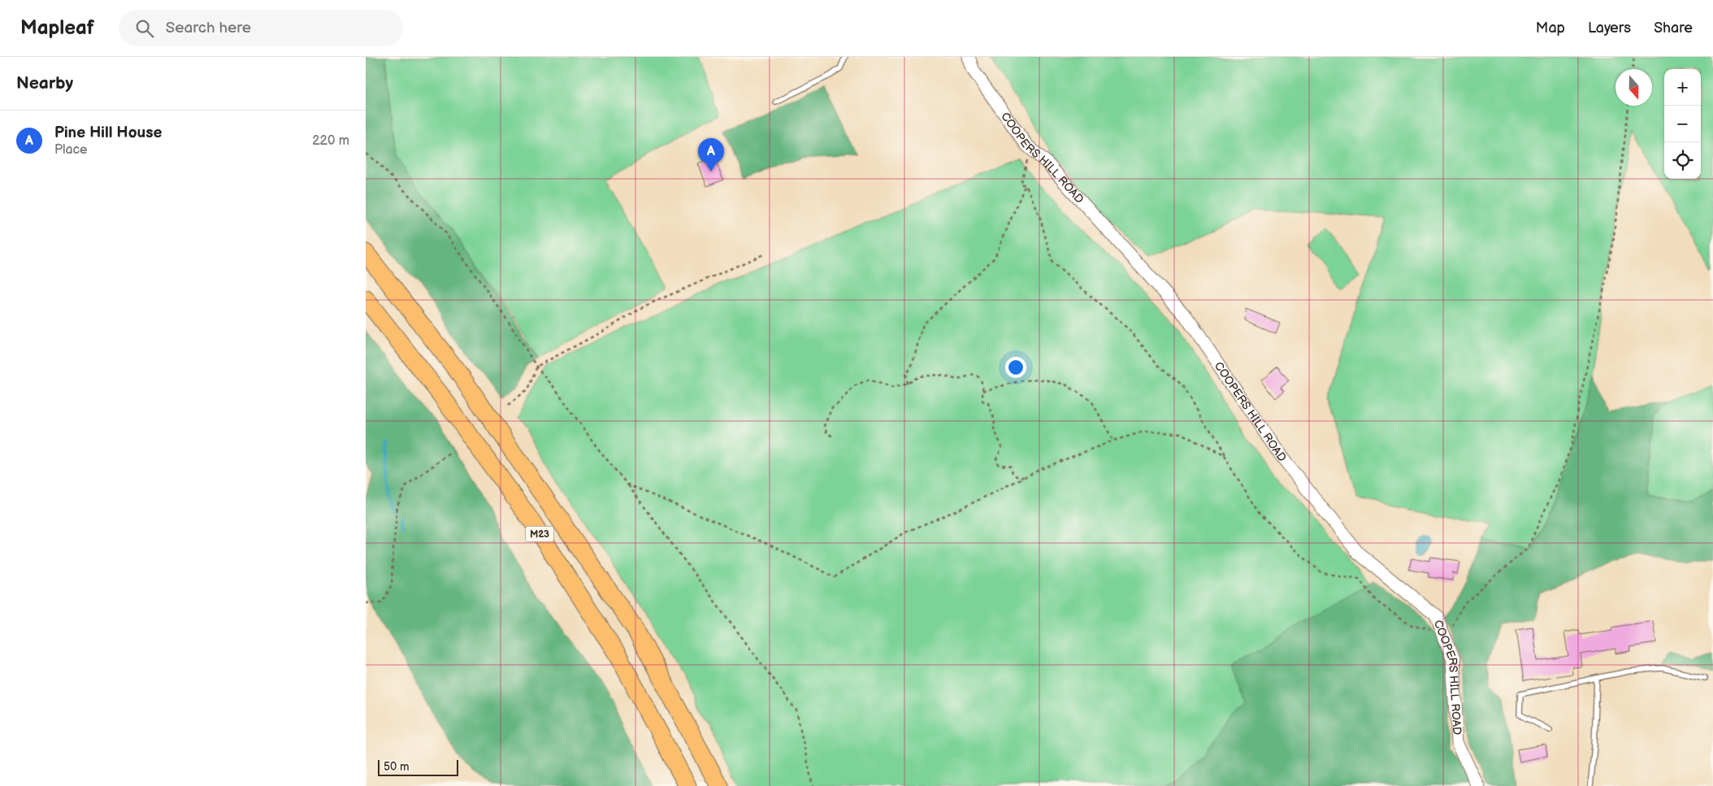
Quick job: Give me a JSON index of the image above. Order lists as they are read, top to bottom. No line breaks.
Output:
{"streets":{"highway":["M23"],"street":["COOPERS HILL ROAD"]},"scale_bar":"50 m","north":"bottom","page":{"header":"Mapleaf","search":"Search here","nav":["Map","Layers","Share"],"heading":"Nearby","map_buttons":["+","−"],"list":[{"mark":"A","name":"Pine Hill House","note":"Place","value":"220 m"}],"pins":"A","scale":"50 m"}}
